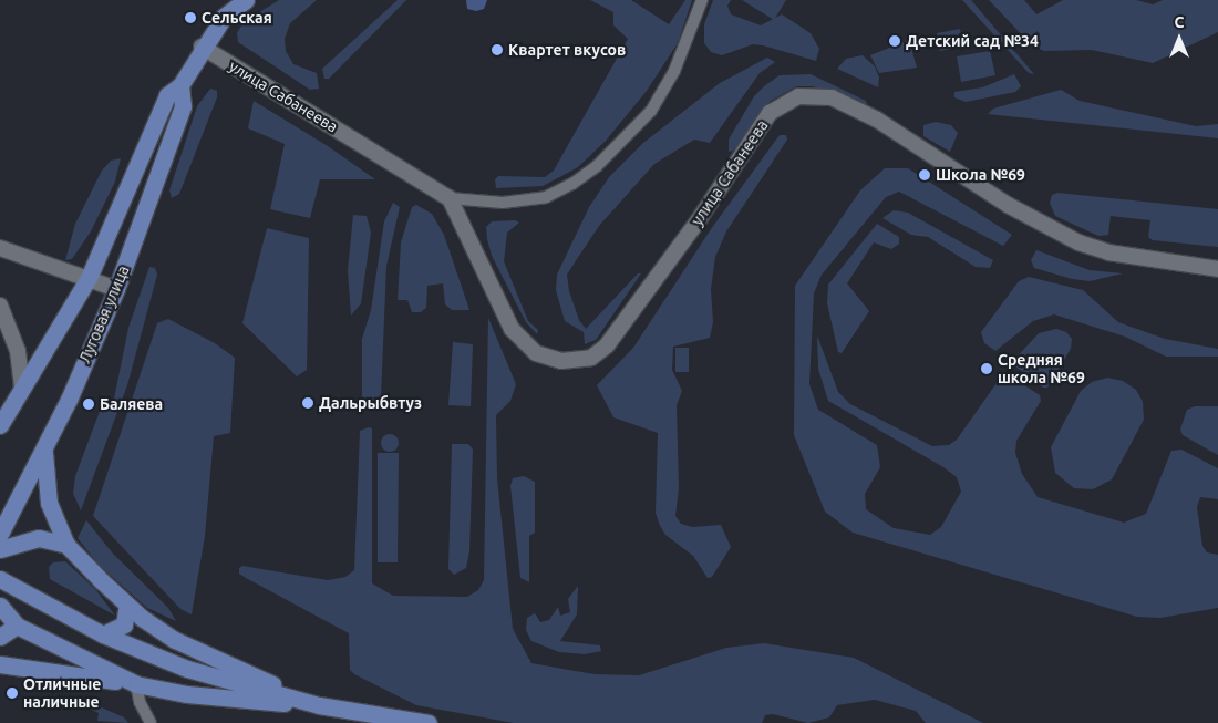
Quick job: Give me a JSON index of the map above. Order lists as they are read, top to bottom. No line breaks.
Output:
{"streets":{"main road":["Луговая улица"],"street":["улица Сабанеева"]},"crossings":[["улица Сабанеева","Луговая улица"]],"places":["Сельская","Детский сад №34","Квартет вкусов","Школа №69","Средняя школа №69","Дальрыбвтуз","Баляева","Отличные наличные"],"north":"top"}
